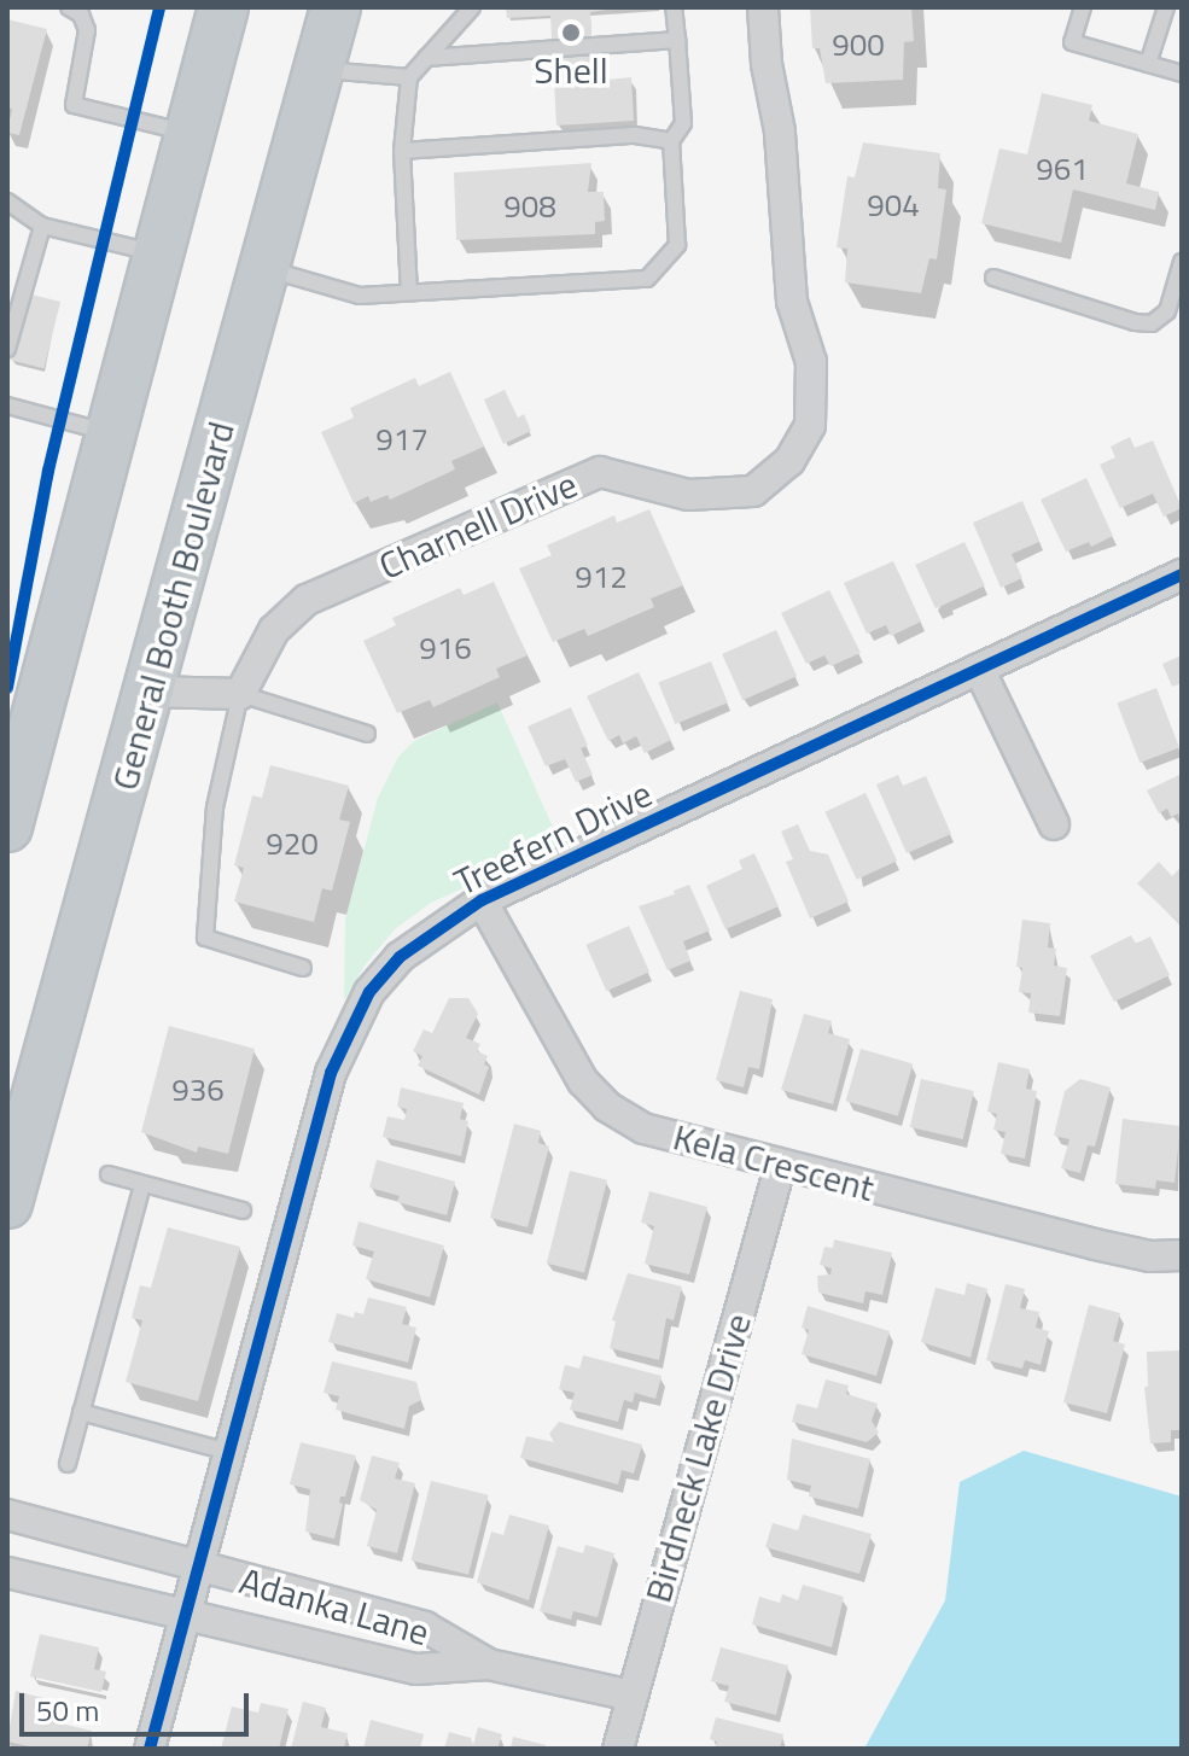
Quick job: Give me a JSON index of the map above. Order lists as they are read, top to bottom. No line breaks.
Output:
{"streets":{"highway":["General Booth Boulevard"],"street":["Charnell Drive","Treefern Drive","Kela Crescent","Birdneck Lake Drive","Adanka Lane"]},"crossings":[["Treefern Drive","Kela Crescent"],["Treefern Drive","Adanka Lane"],["Kela Crescent","Birdneck Lake Drive"],["Birdneck Lake Drive","Adanka Lane"]],"places":["Shell"],"house_numbers":["900","961","904","908","917","912","916","920","936"],"scale_bar":"50 m"}
